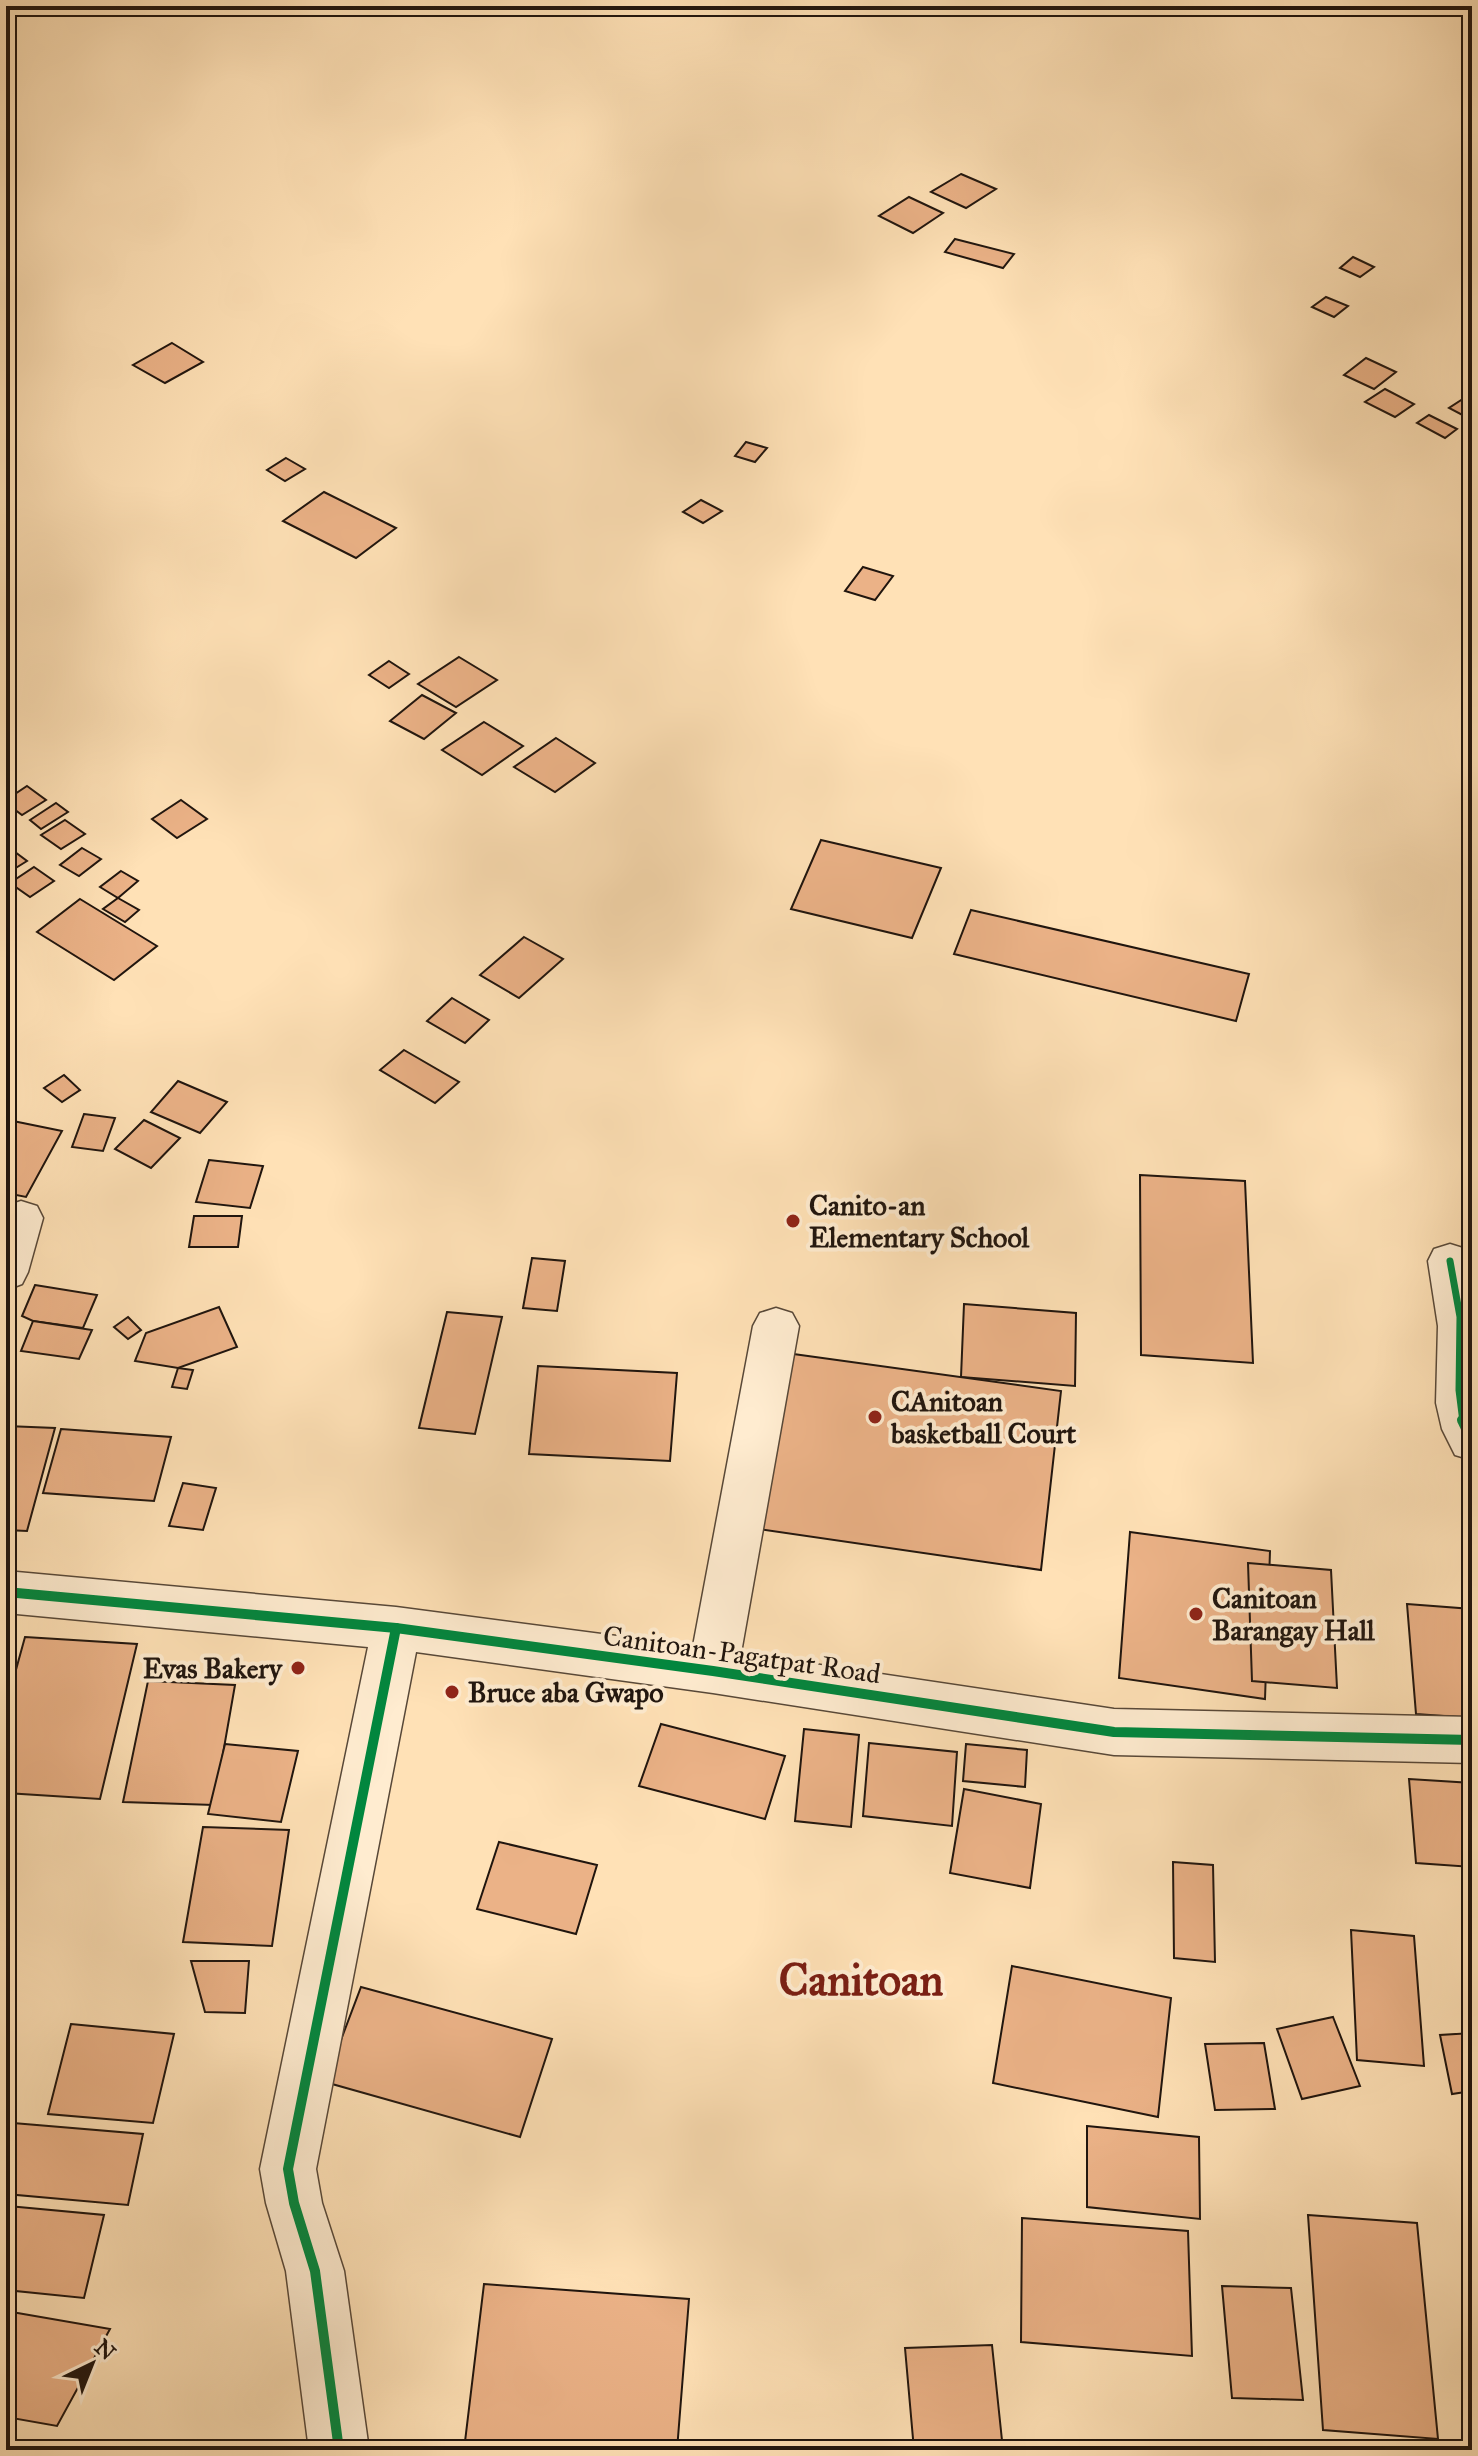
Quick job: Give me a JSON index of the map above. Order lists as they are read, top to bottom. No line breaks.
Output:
{"streets":{"street":["Canitoan-Pagatpat Road"]},"districts":["Canitoan"],"places":["Canito-an Elementary School","CAnitoan basketball Court","Canitoan Barangay Hall","Evas Bakery","Bruce aba Gwapo"],"north":"top right"}
